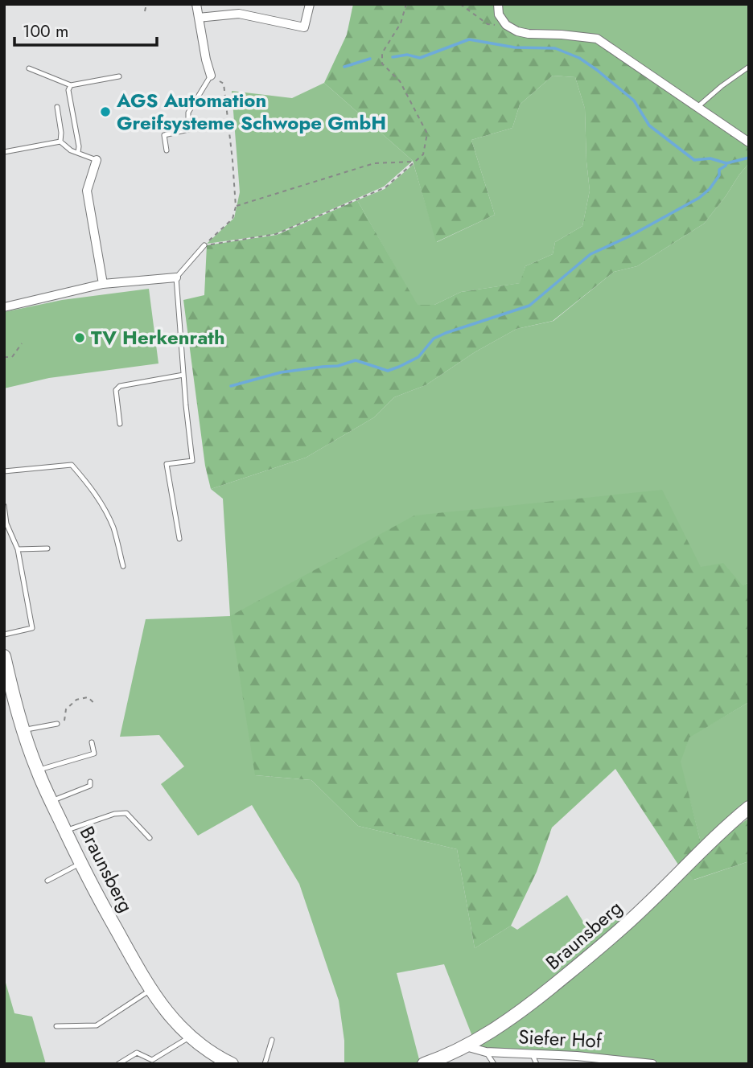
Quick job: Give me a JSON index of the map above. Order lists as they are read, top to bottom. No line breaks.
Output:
{"streets":{"main road":["Braunsberg"],"street":["Siefer Hof"]},"crossings":[["Braunsberg","Siefer Hof"]],"places":["AGS Automation Greifsysteme Schwope GmbH","TV Herkenrath"],"scale_bar":"100 m"}
